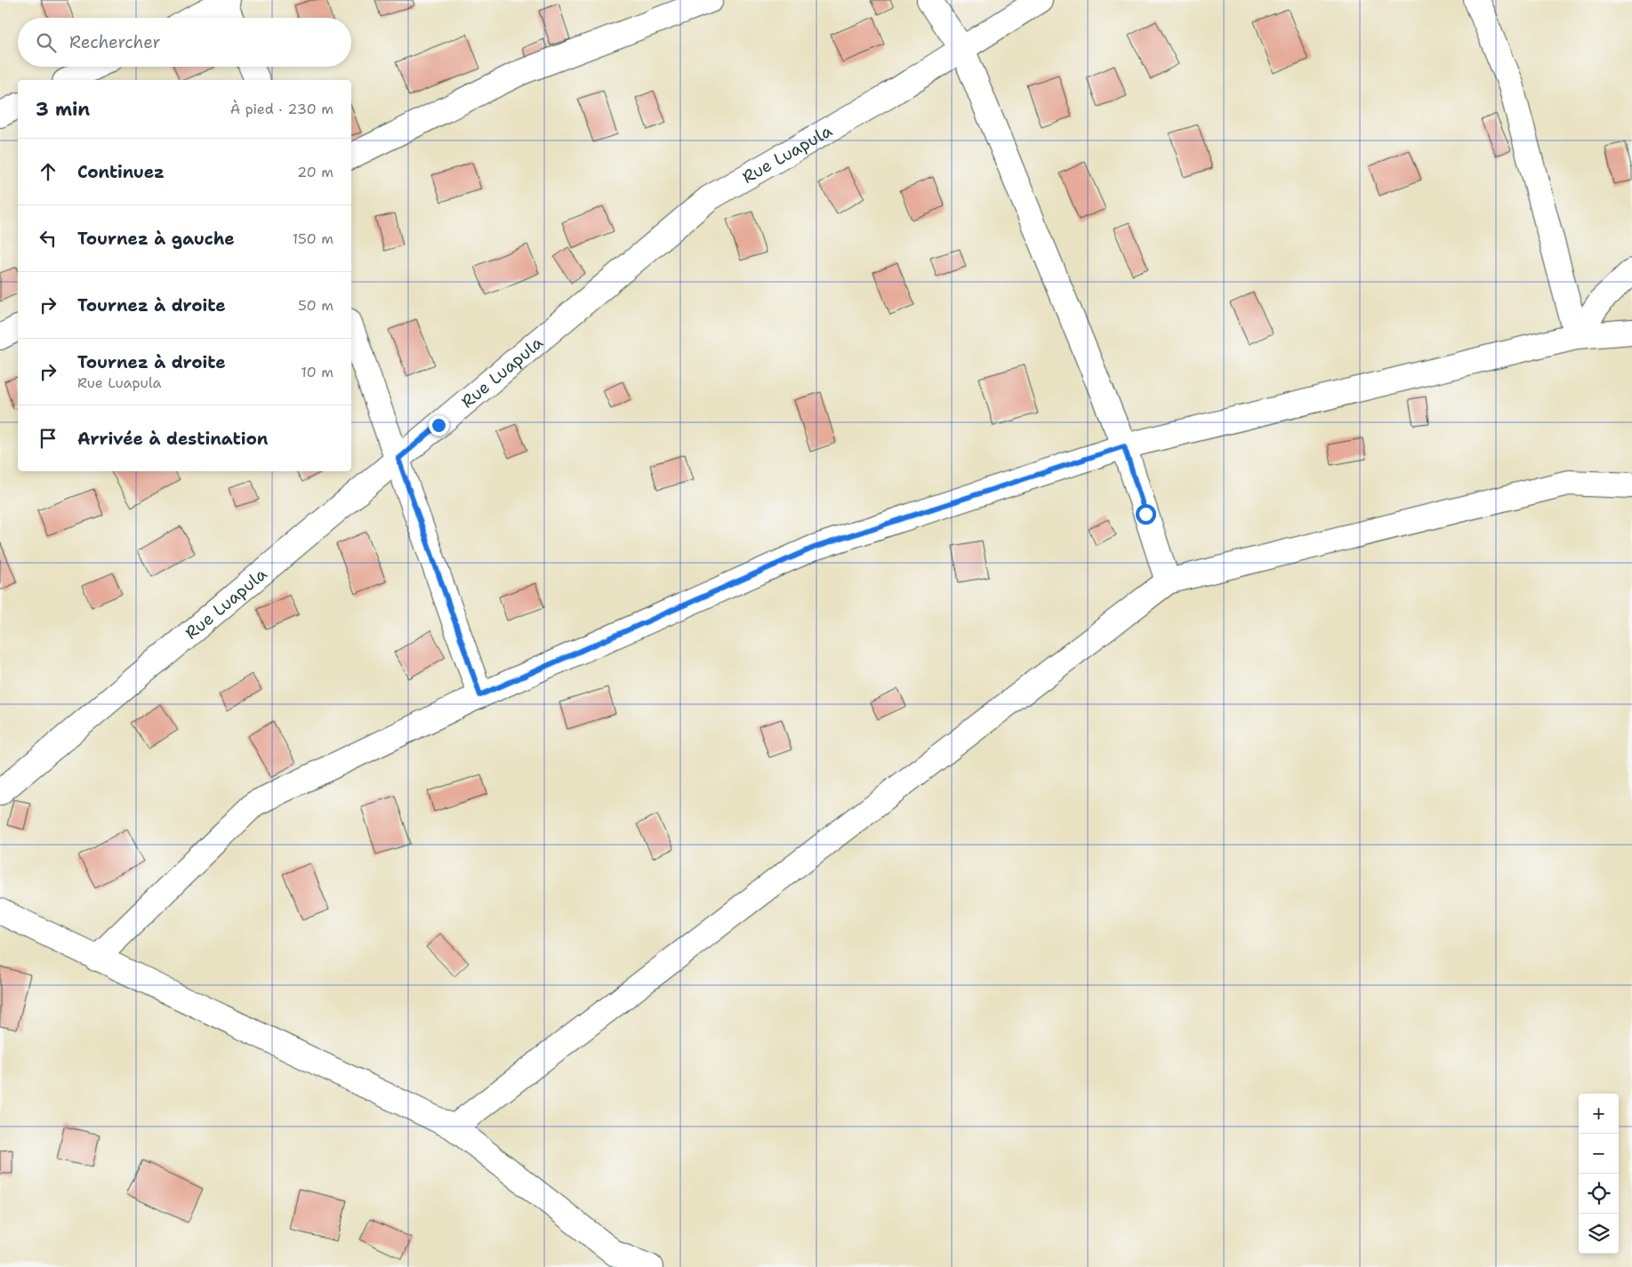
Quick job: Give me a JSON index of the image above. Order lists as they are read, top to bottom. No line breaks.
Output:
{"streets":{"street":["Rue Luapula"]},"page":{"search":"Rechercher","heading":["3 min","À pied · 230 m"],"list":[["Continuez","20 m"],["Tournez à gauche","150 m"],["Tournez à droite","50 m"],["Tournez à droite","Rue Luapula","10 m"],"Arrivée à destination"],"map_buttons":["+","−"]}}
